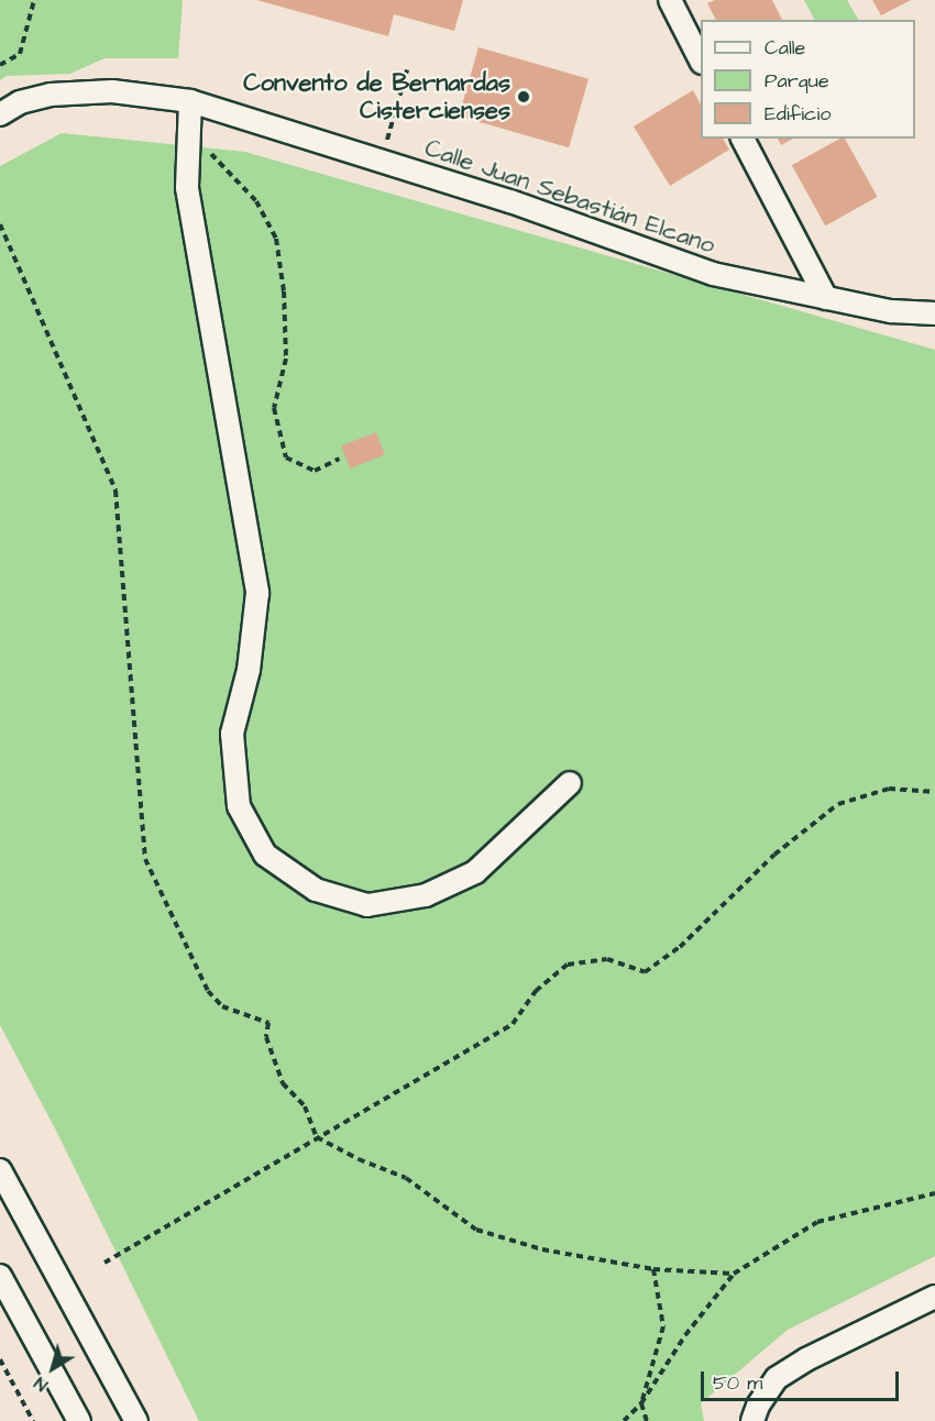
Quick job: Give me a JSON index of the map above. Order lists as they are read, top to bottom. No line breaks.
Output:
{"streets":{"street":["Calle Juan Sebastián Elcano"]},"places":["Convento de Bernardas Cistercienses"],"legend":["Calle","Parque","Edificio"],"scale_bar":"50 m","north":"bottom left"}
